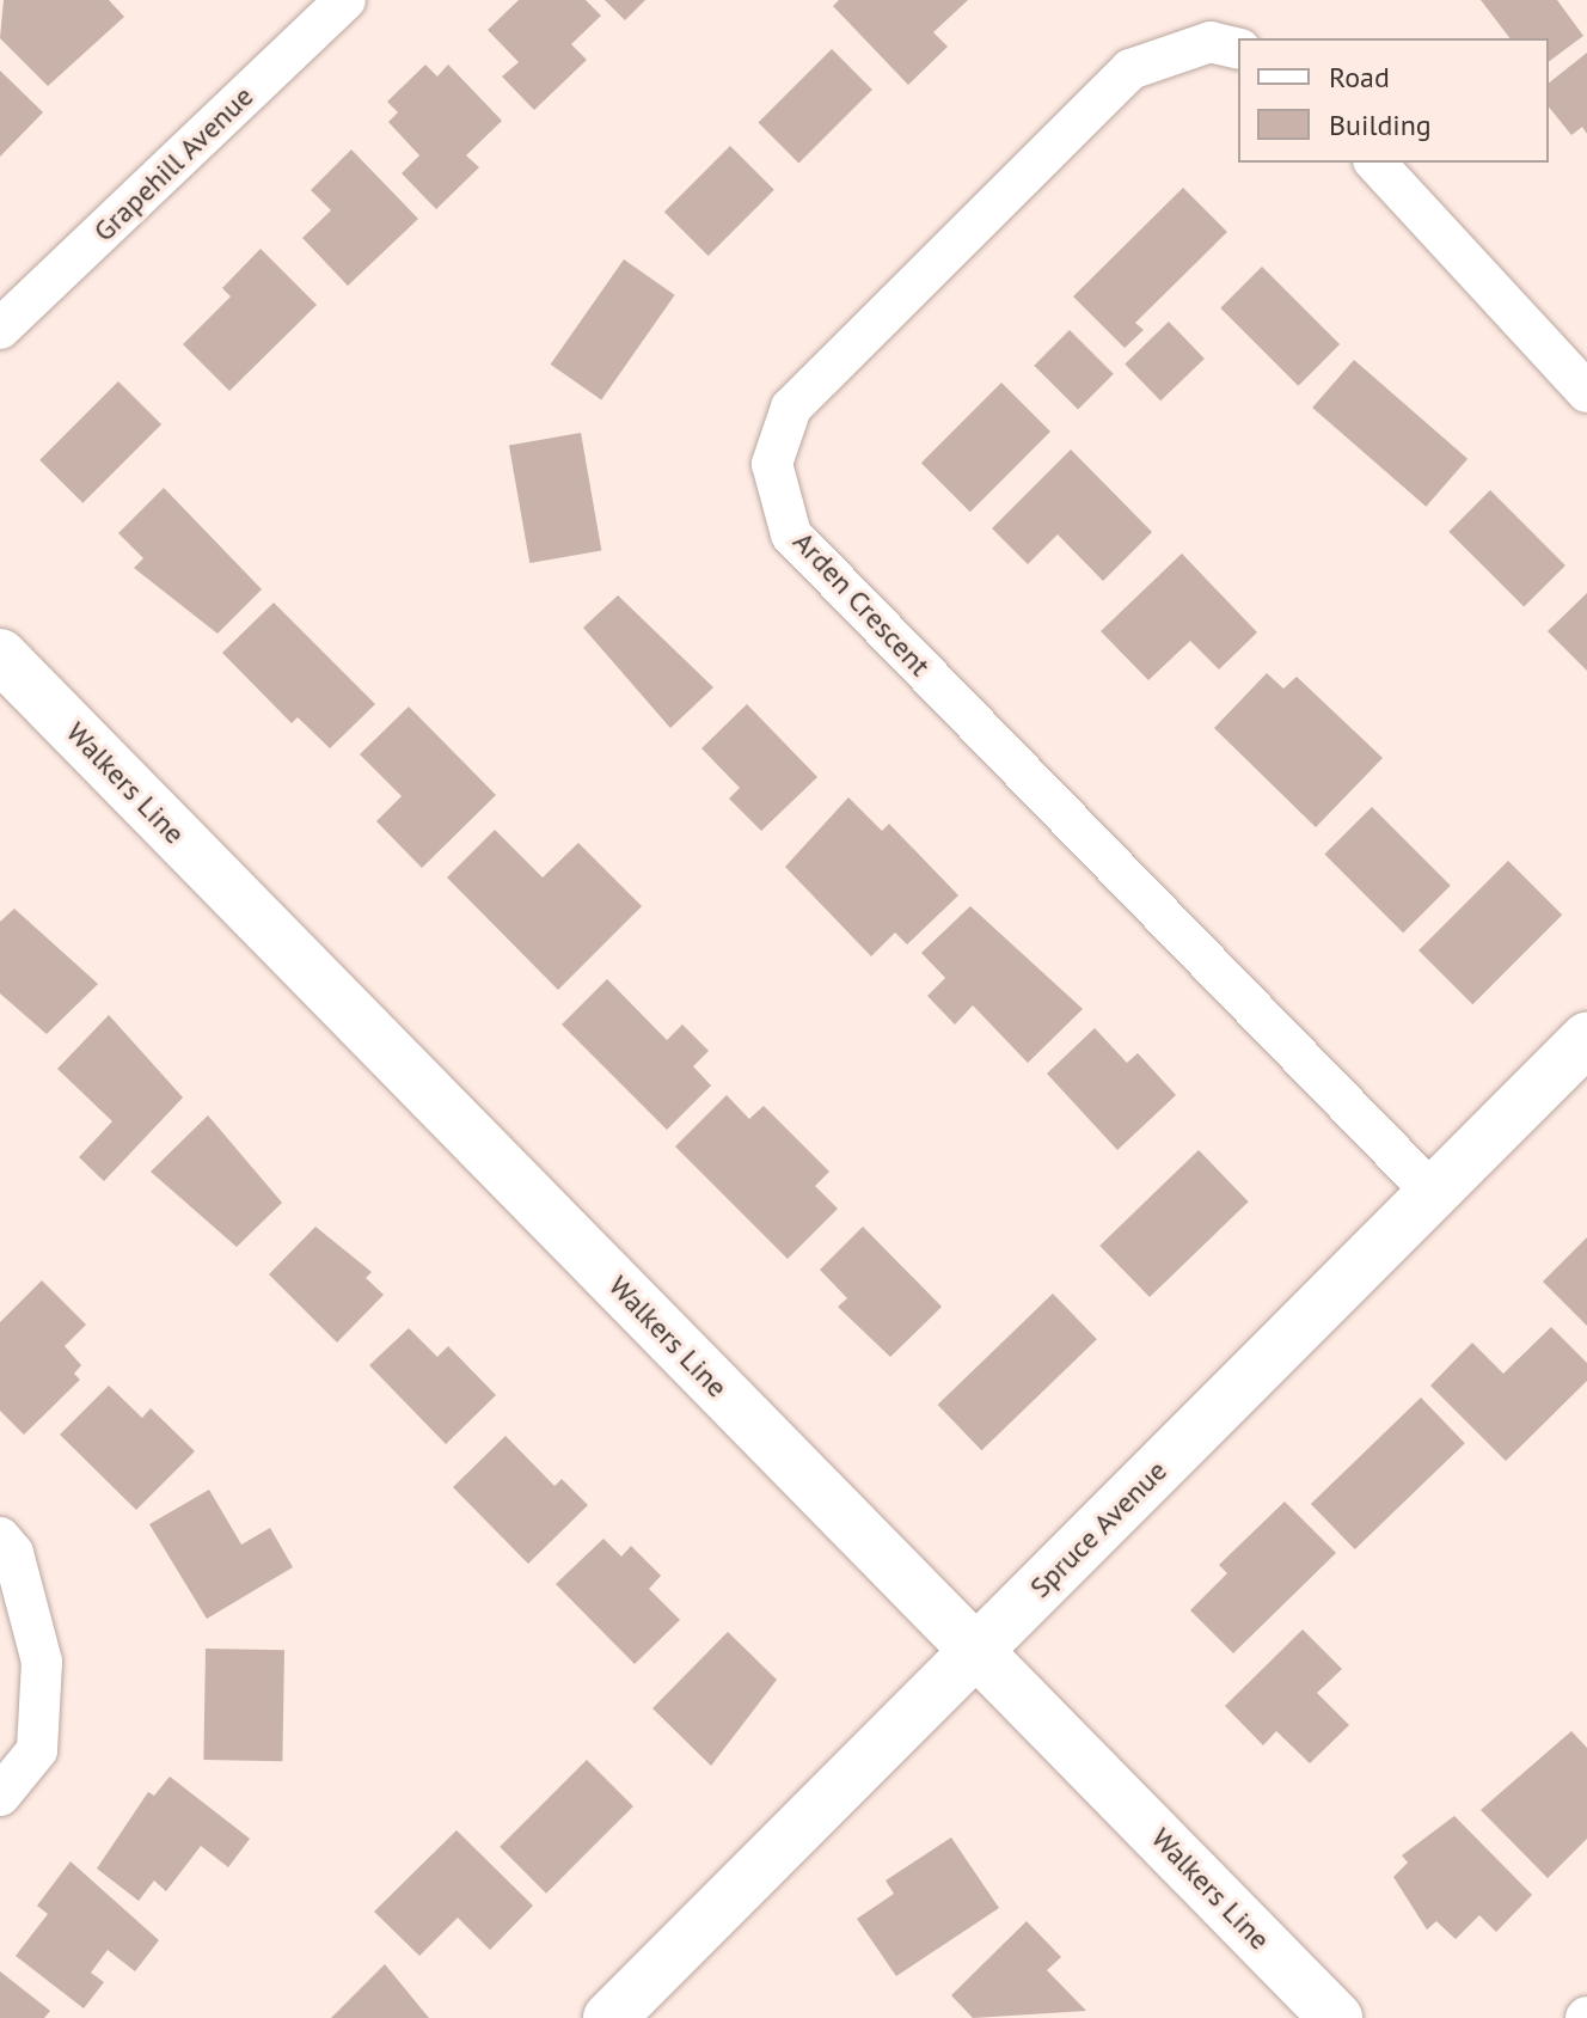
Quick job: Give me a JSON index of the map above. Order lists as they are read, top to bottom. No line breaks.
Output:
{"streets":{"main road":["Walkers Line","Spruce Avenue"],"street":["Grapehill Avenue","Arden Crescent"]},"crossings":[["Arden Crescent","Spruce Avenue"],["Walkers Line","Spruce Avenue"]],"legend":["Road","Building"]}
